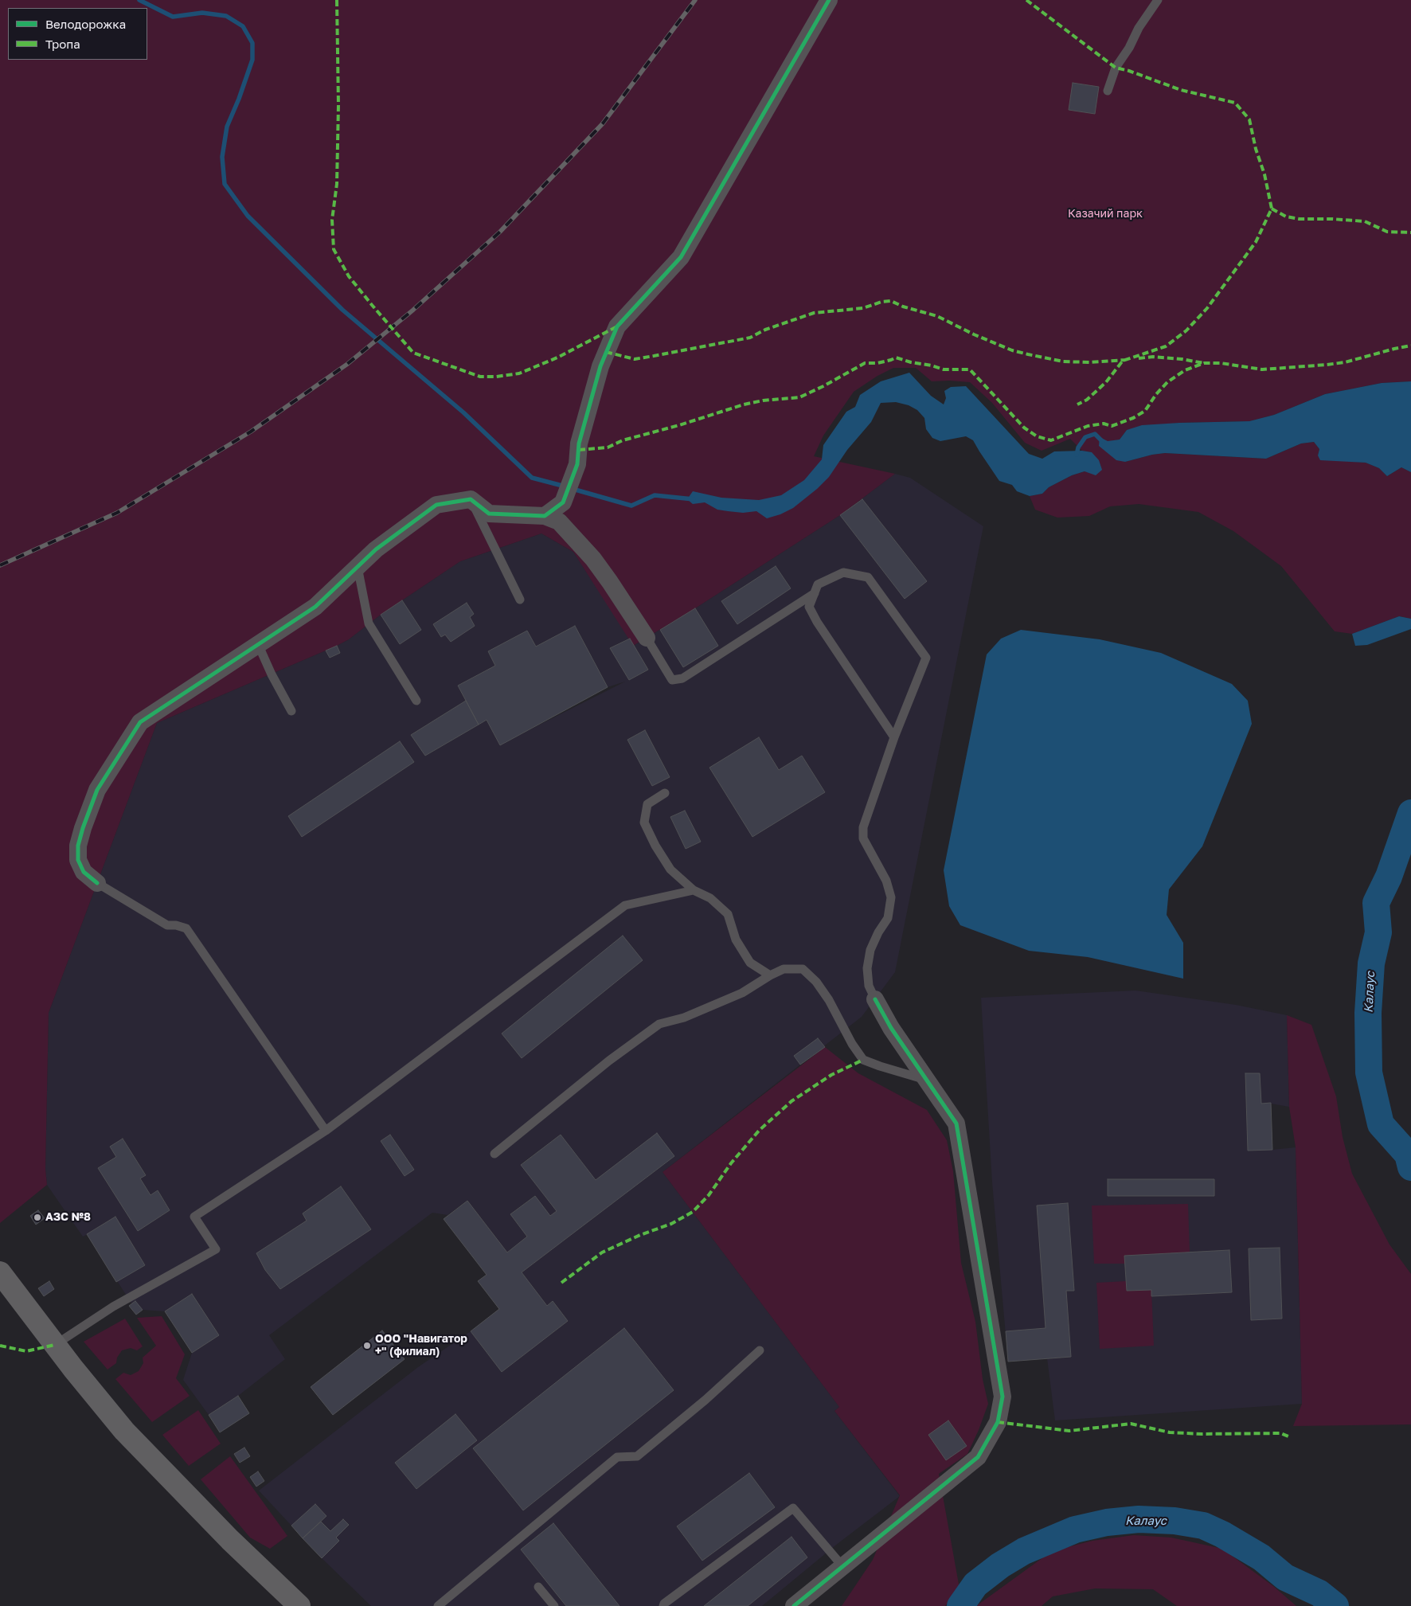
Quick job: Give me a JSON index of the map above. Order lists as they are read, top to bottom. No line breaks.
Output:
{"water":["Калаус"],"parks":["Казачий парк"],"places":["АЗС №8","ООО \"Навигатор +\" (филиал)"],"legend":["Велодорожка","Тропа"]}
